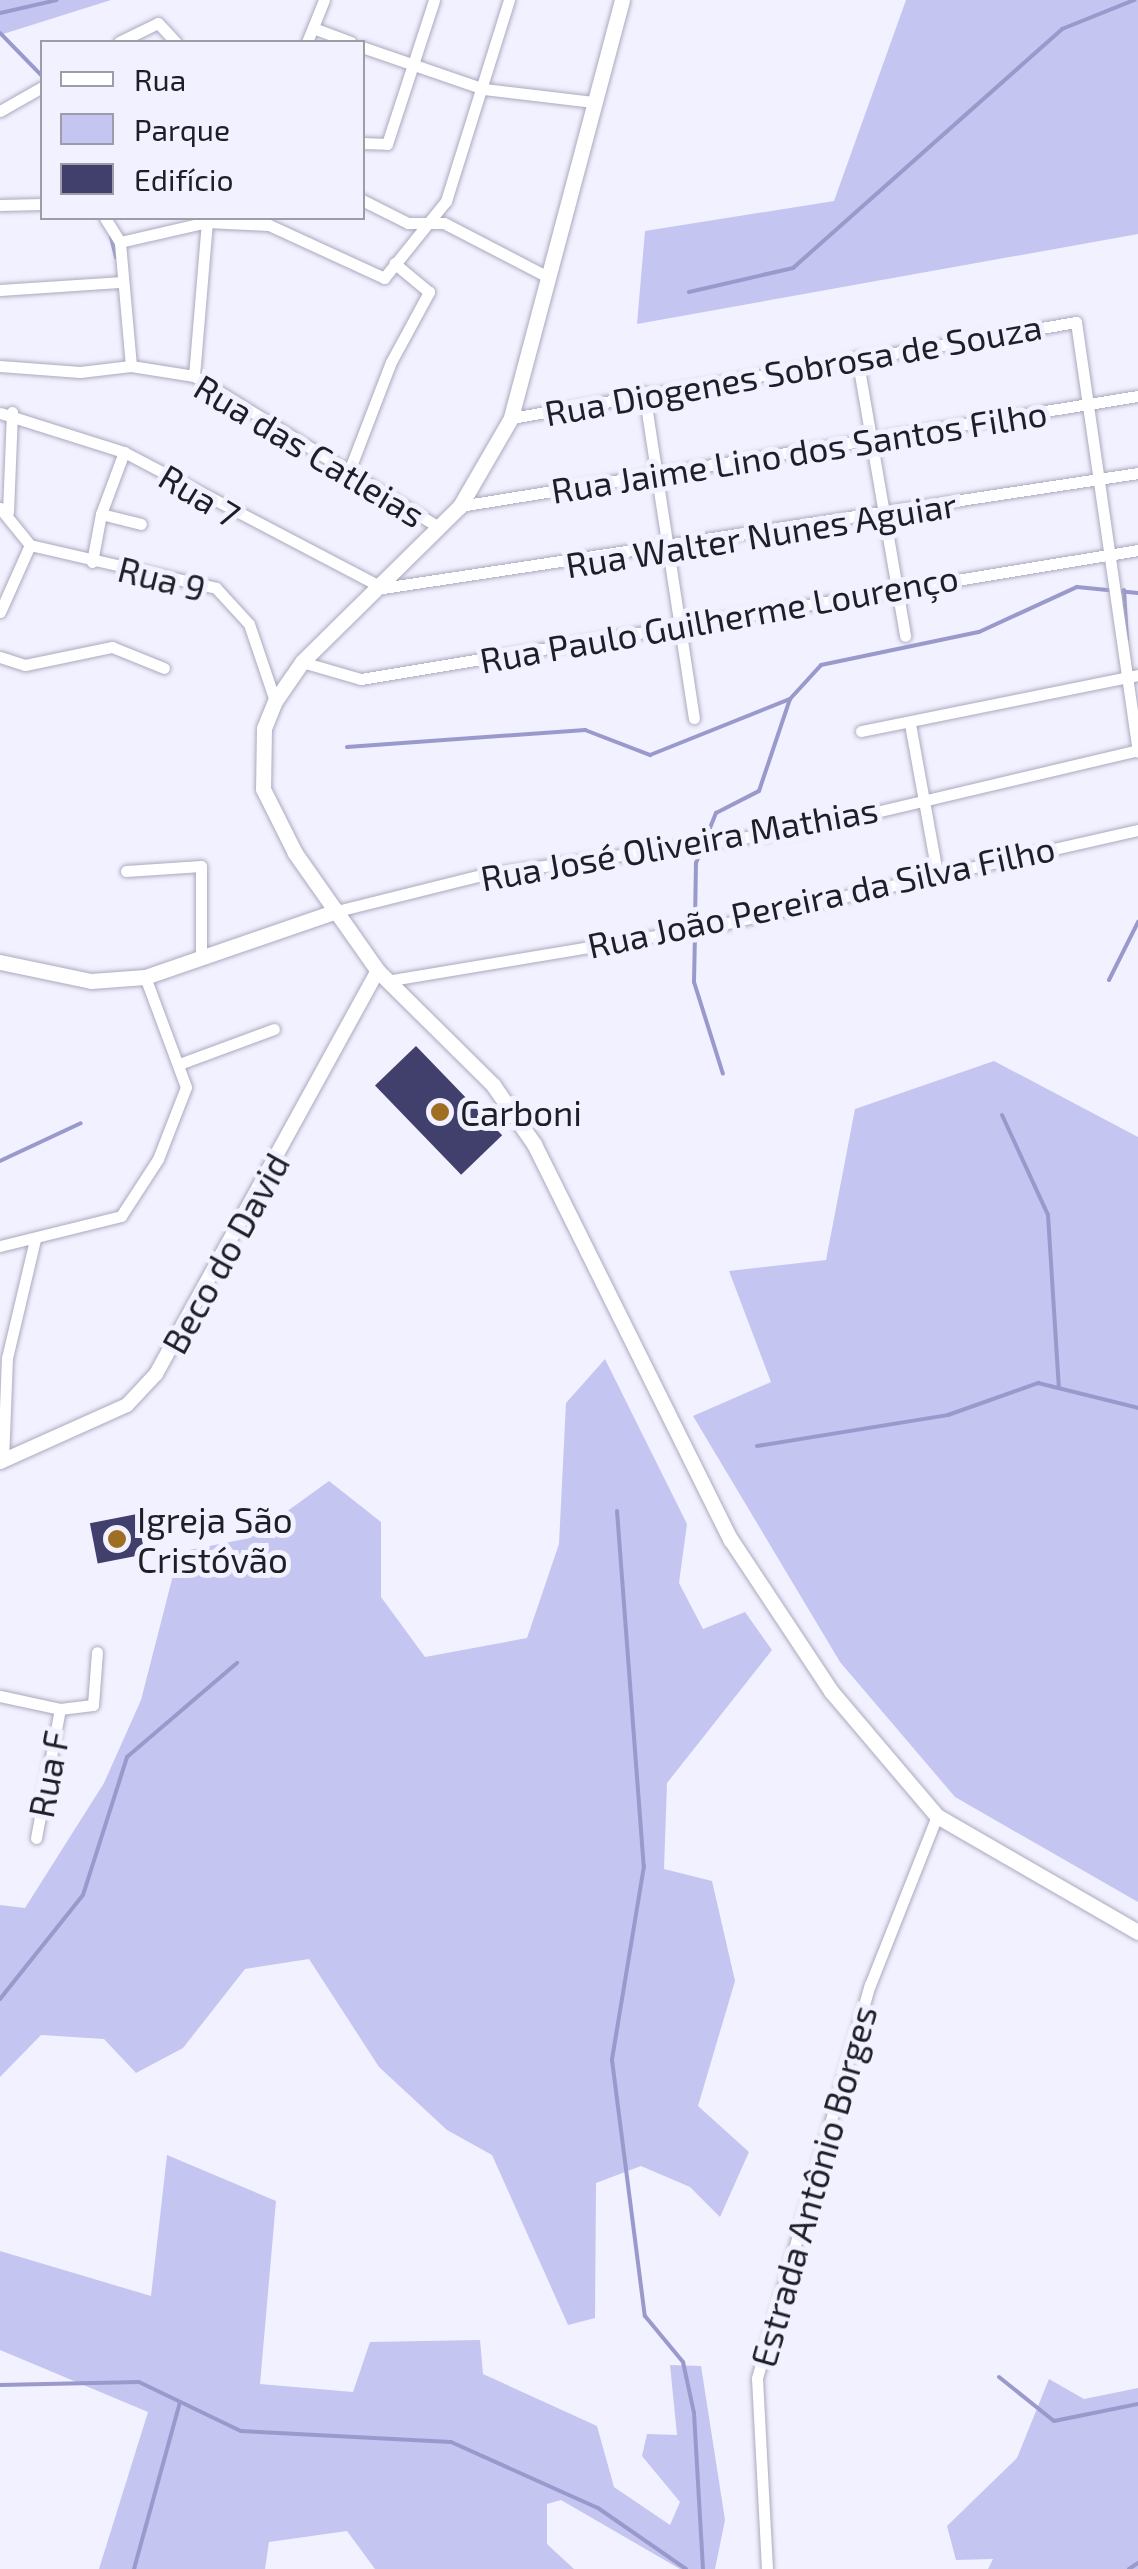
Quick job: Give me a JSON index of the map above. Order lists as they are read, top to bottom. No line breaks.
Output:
{"streets":{"street":["Rua Diogenes Sobrosa de Souza","Rua das Catleias","Rua Jaime Lino dos Santos Filho","Rua 7","Rua Walter Nunes Aguiar","Rua 9","Rua Paulo Guilherme Lourenço","Rua José Oliveira Mathias","Rua João Pereira da Silva Filho","Beco do David","Rua F","Estrada Antônio Borges"]},"crossings":[["Rua Diogenes Sobrosa de Souza","Rua Jaime Lino dos Santos Filho"],["Rua 7","Rua Walter Nunes Aguiar"],["Rua João Pereira da Silva Filho","Beco do David"]],"places":["Carboni","Igreja São Cristóvão"],"legend":["Rua","Parque","Edifício"]}
